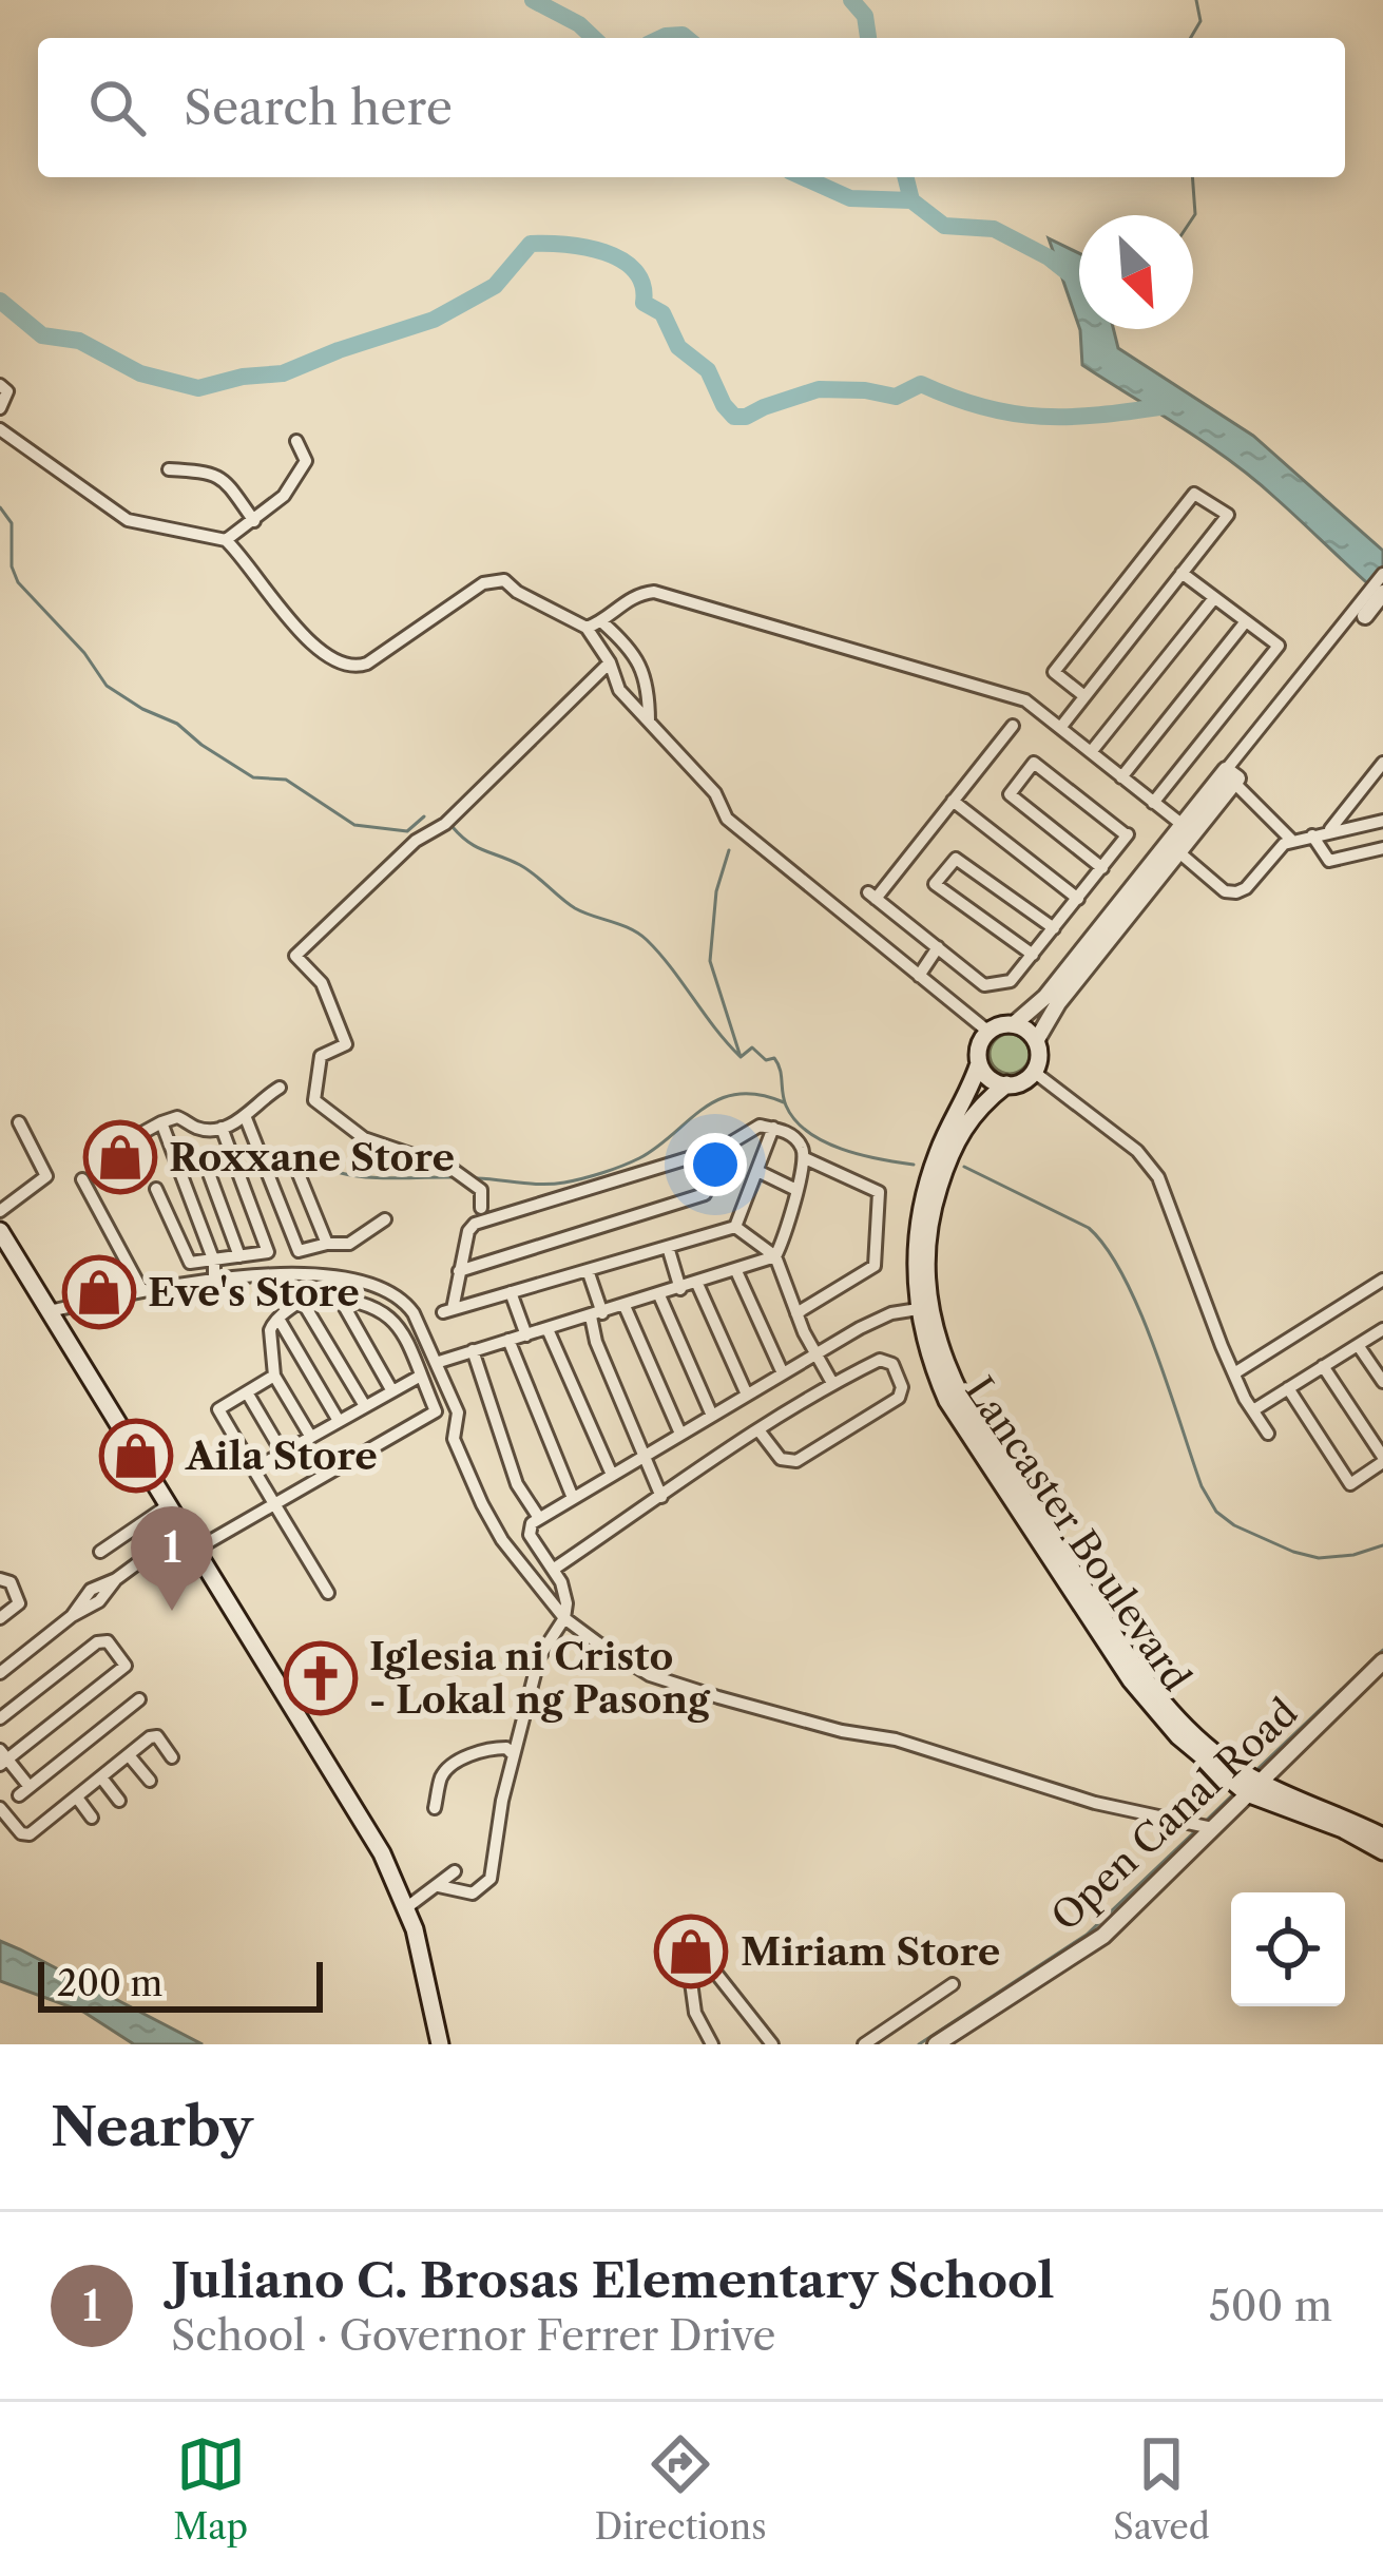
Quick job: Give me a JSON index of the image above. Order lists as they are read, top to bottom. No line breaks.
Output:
{"streets":{"main road":["Lancaster Boulevard"],"street":["Open Canal Road"]},"crossings":[["Lancaster Boulevard","Open Canal Road"]],"places":{"shop":["Roxxane Store","Eve's Store","Aila Store","Miriam Store"],"church":["Iglesia ni Cristo - Lokal ng Pasong"]},"scale_bar":"200 m","north":"bottom right","page":{"search":"Search here","pins":"1","scale":"200 m","heading":"Nearby","list":[{"mark":"1","name":"Juliano C. Brosas Elementary School","note":"School · Governor Ferrer Drive","value":"500 m"}],"nav":["Map","Directions","Saved"]}}
